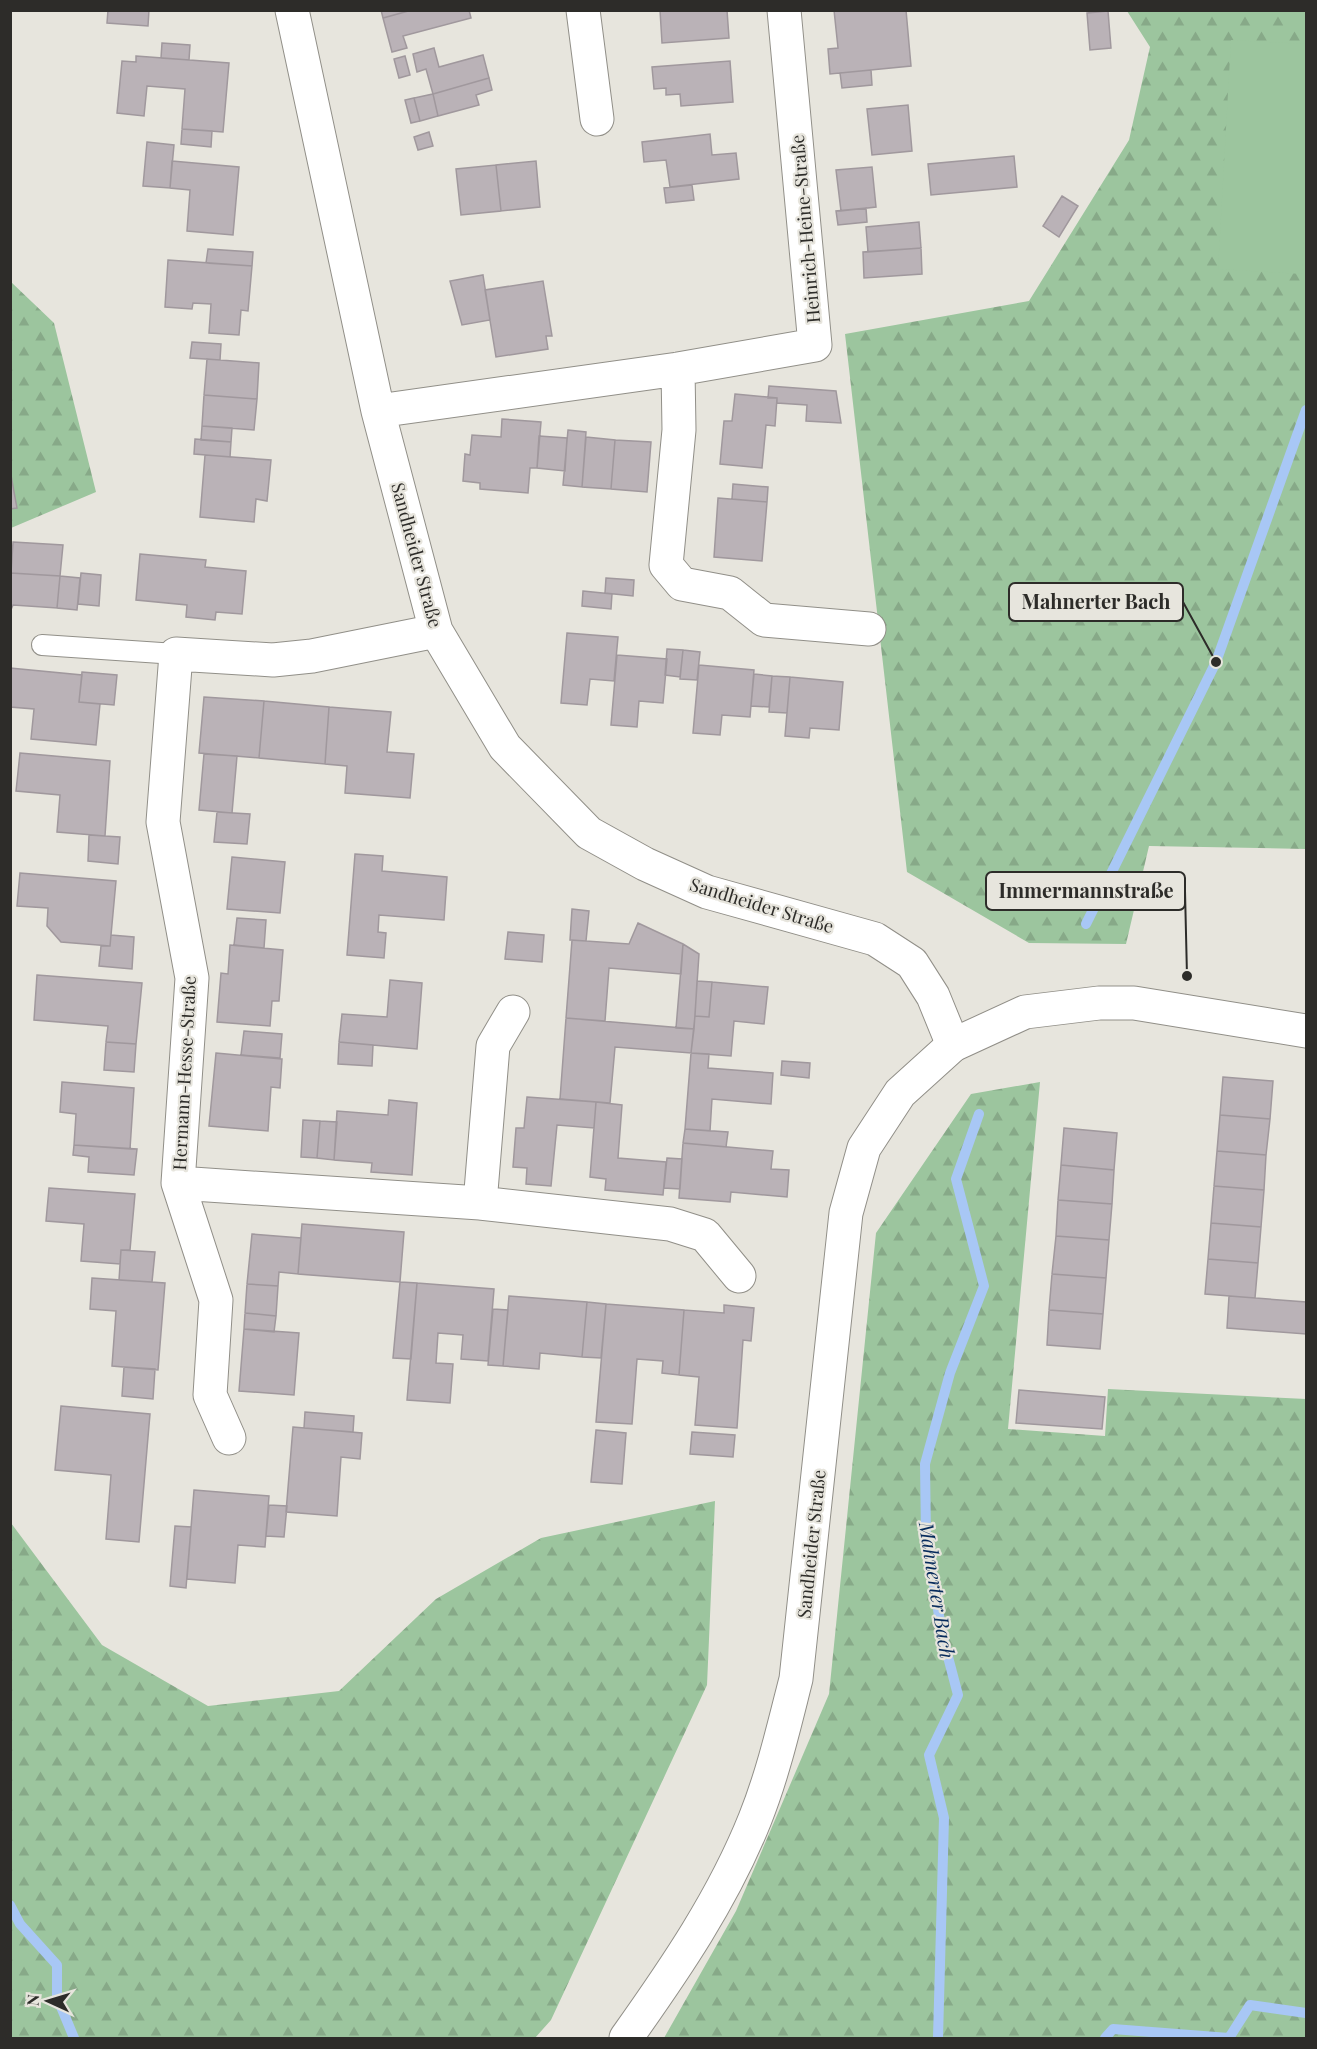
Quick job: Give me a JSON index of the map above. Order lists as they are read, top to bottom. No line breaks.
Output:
{"streets":{"street":["Heinrich-Heine-Straße","Sandheider Straße","Hermann-Hesse-Straße"]},"crossings":[["Heinrich-Heine-Straße","Sandheider Straße"]],"water":["Mahnerter Bach"],"places":["Mahnerter Bach","Immermannstraße"],"north":"left"}
